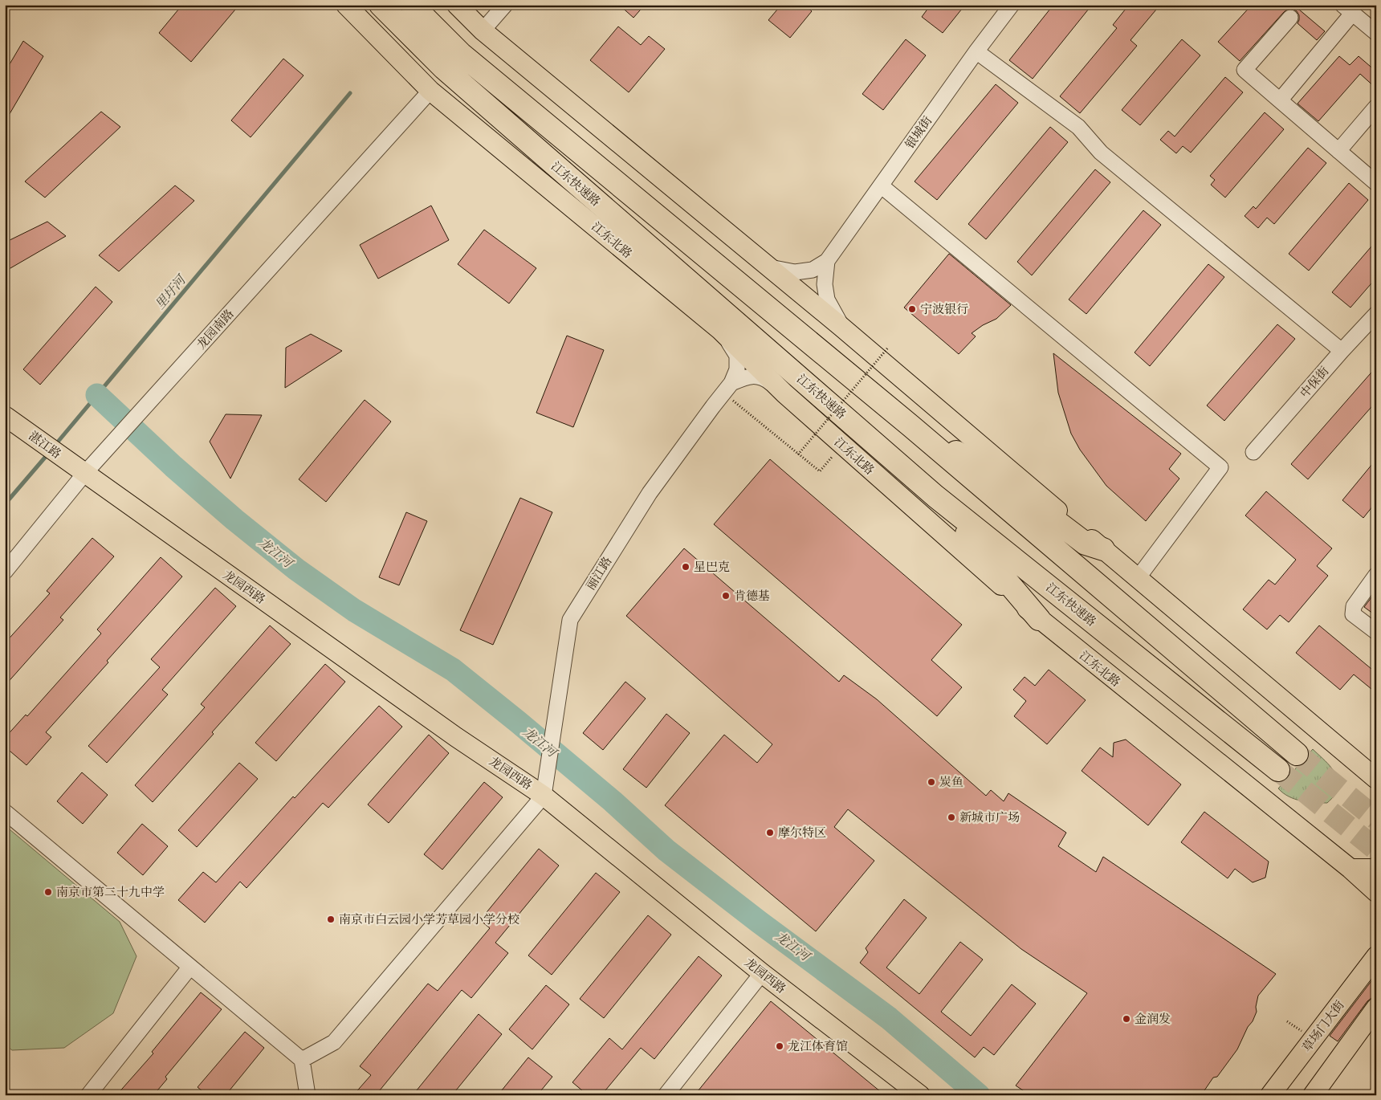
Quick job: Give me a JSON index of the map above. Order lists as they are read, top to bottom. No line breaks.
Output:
{"streets":{"highway":["江东快速路"],"main road":["江东北路","湛江路","龙园西路","草场门大街"],"street":["银城街","龙园南路","中保街","丽江路"]},"crossings":[["江东北路","龙园南路"],["江东北路","丽江路"],["龙园南路","湛江路"],["龙园南路","龙园西路"],["湛江路","龙园西路"],["丽江路","龙园西路"]],"water":["里圩河","龙江河"],"places":["宁波银行","星巴克","肯德基","炭鱼","新城市广场","摩尔特区","南京市第二十九中学","南京市白云园小学芳草园小学分校","金润发","龙江体育馆"]}
